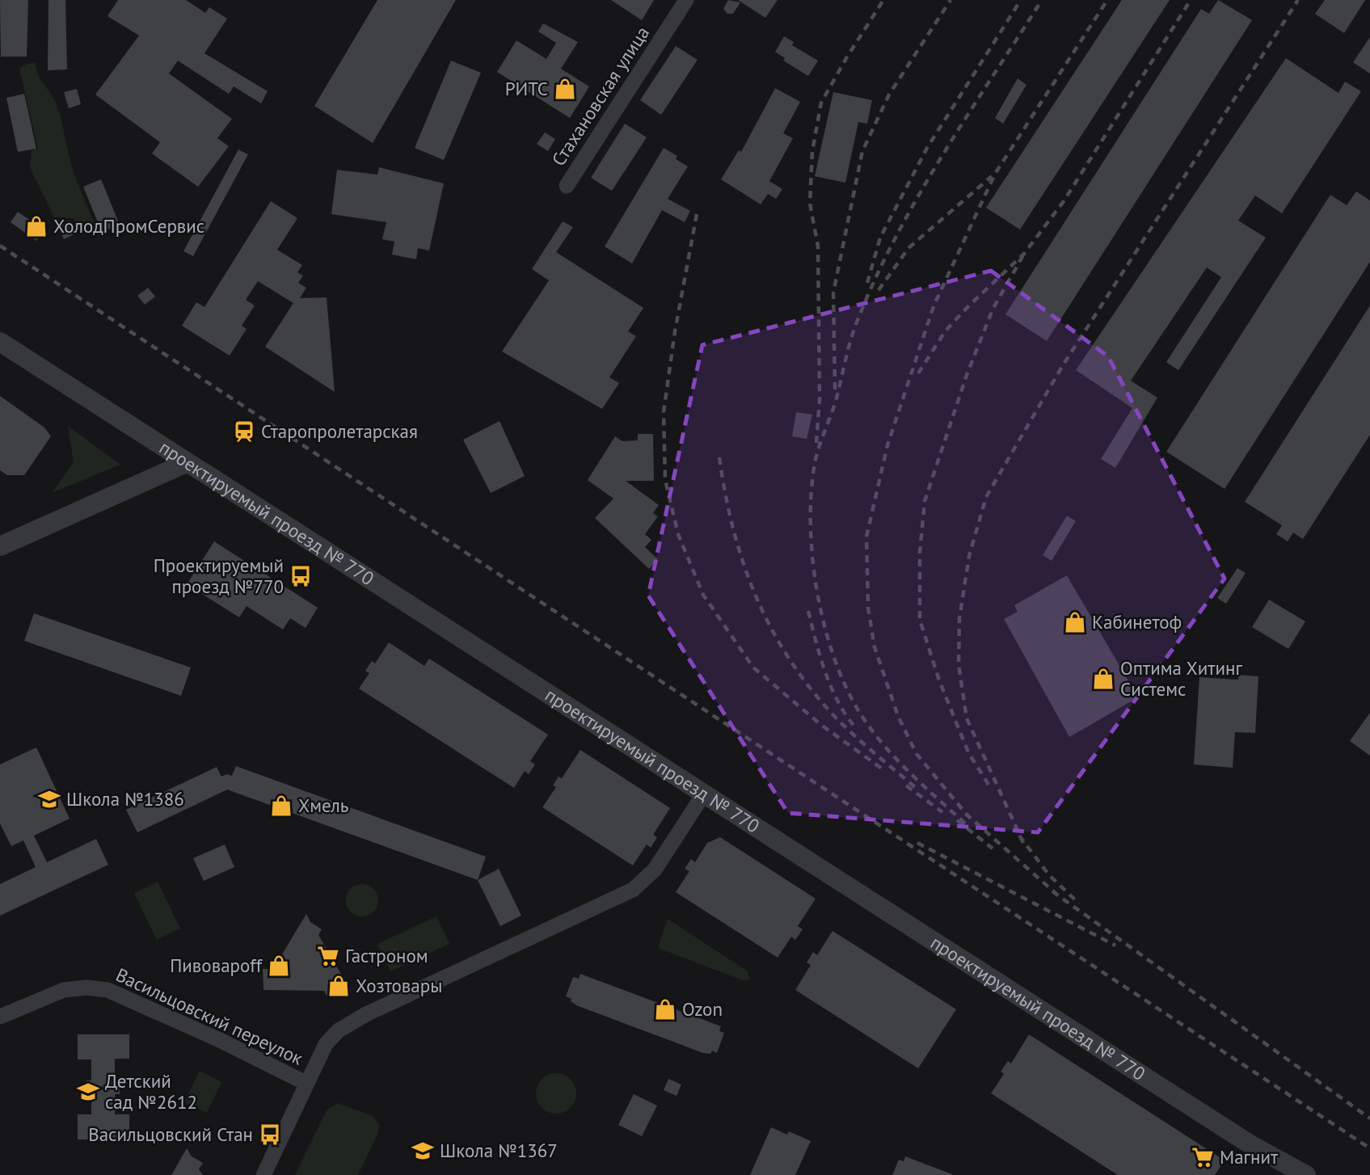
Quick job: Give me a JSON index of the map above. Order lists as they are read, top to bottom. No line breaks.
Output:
{"streets":{"street":["Стахановская улица","проектируемый проезд № 770","Васильцовский переулок"]},"places":{"shop":["РИТС","ХолодПромСервис","Кабинетоф","Оптима Хитинг Системс","Хмель","Пивовароff","Хозтовары","Ozon"],"station":["Старопролетарская"],"bus stop":["Проектируемый проезд №770","Васильцовский Стан"],"school or university":["Школа №1386","Детский сад №2612","Школа №1367"],"supermarket":["Гастроном","Магнит"]}}
